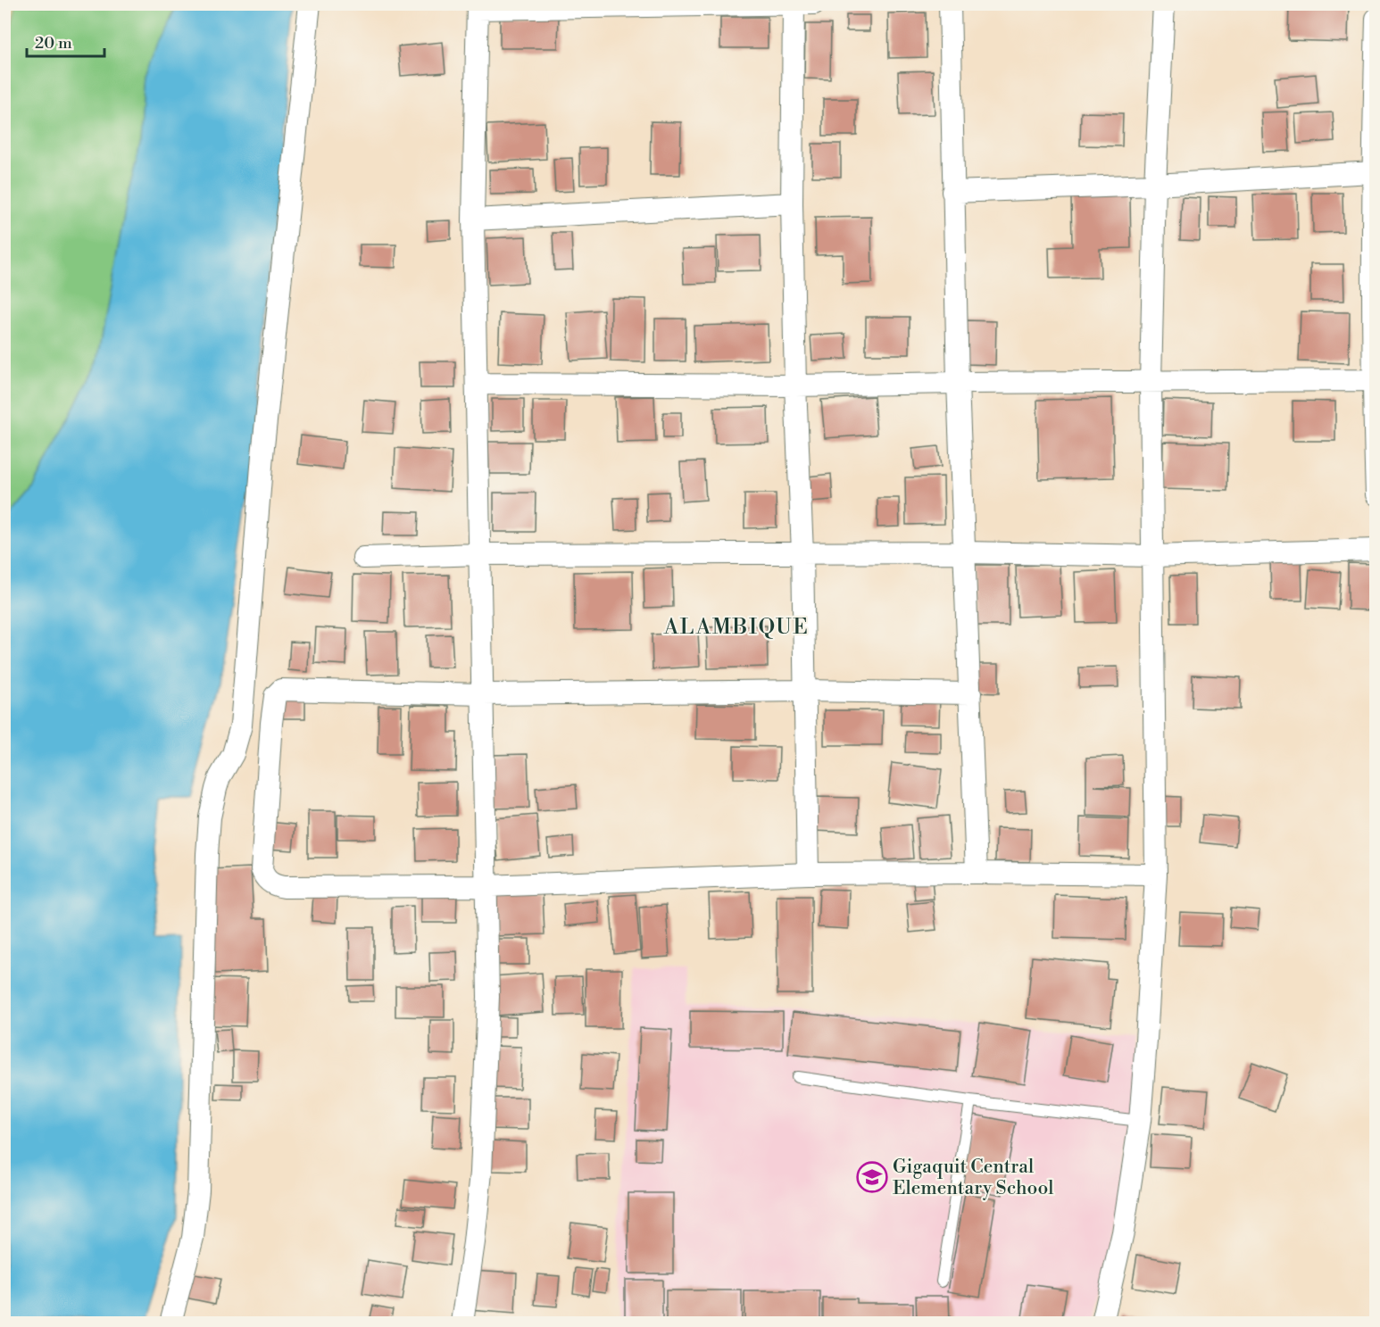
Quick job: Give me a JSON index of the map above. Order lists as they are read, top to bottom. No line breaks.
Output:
{"districts":["ALAMBIQUE"],"places":{"school or university":["Gigaquit Central Elementary School"]},"scale_bar":"20 m"}
